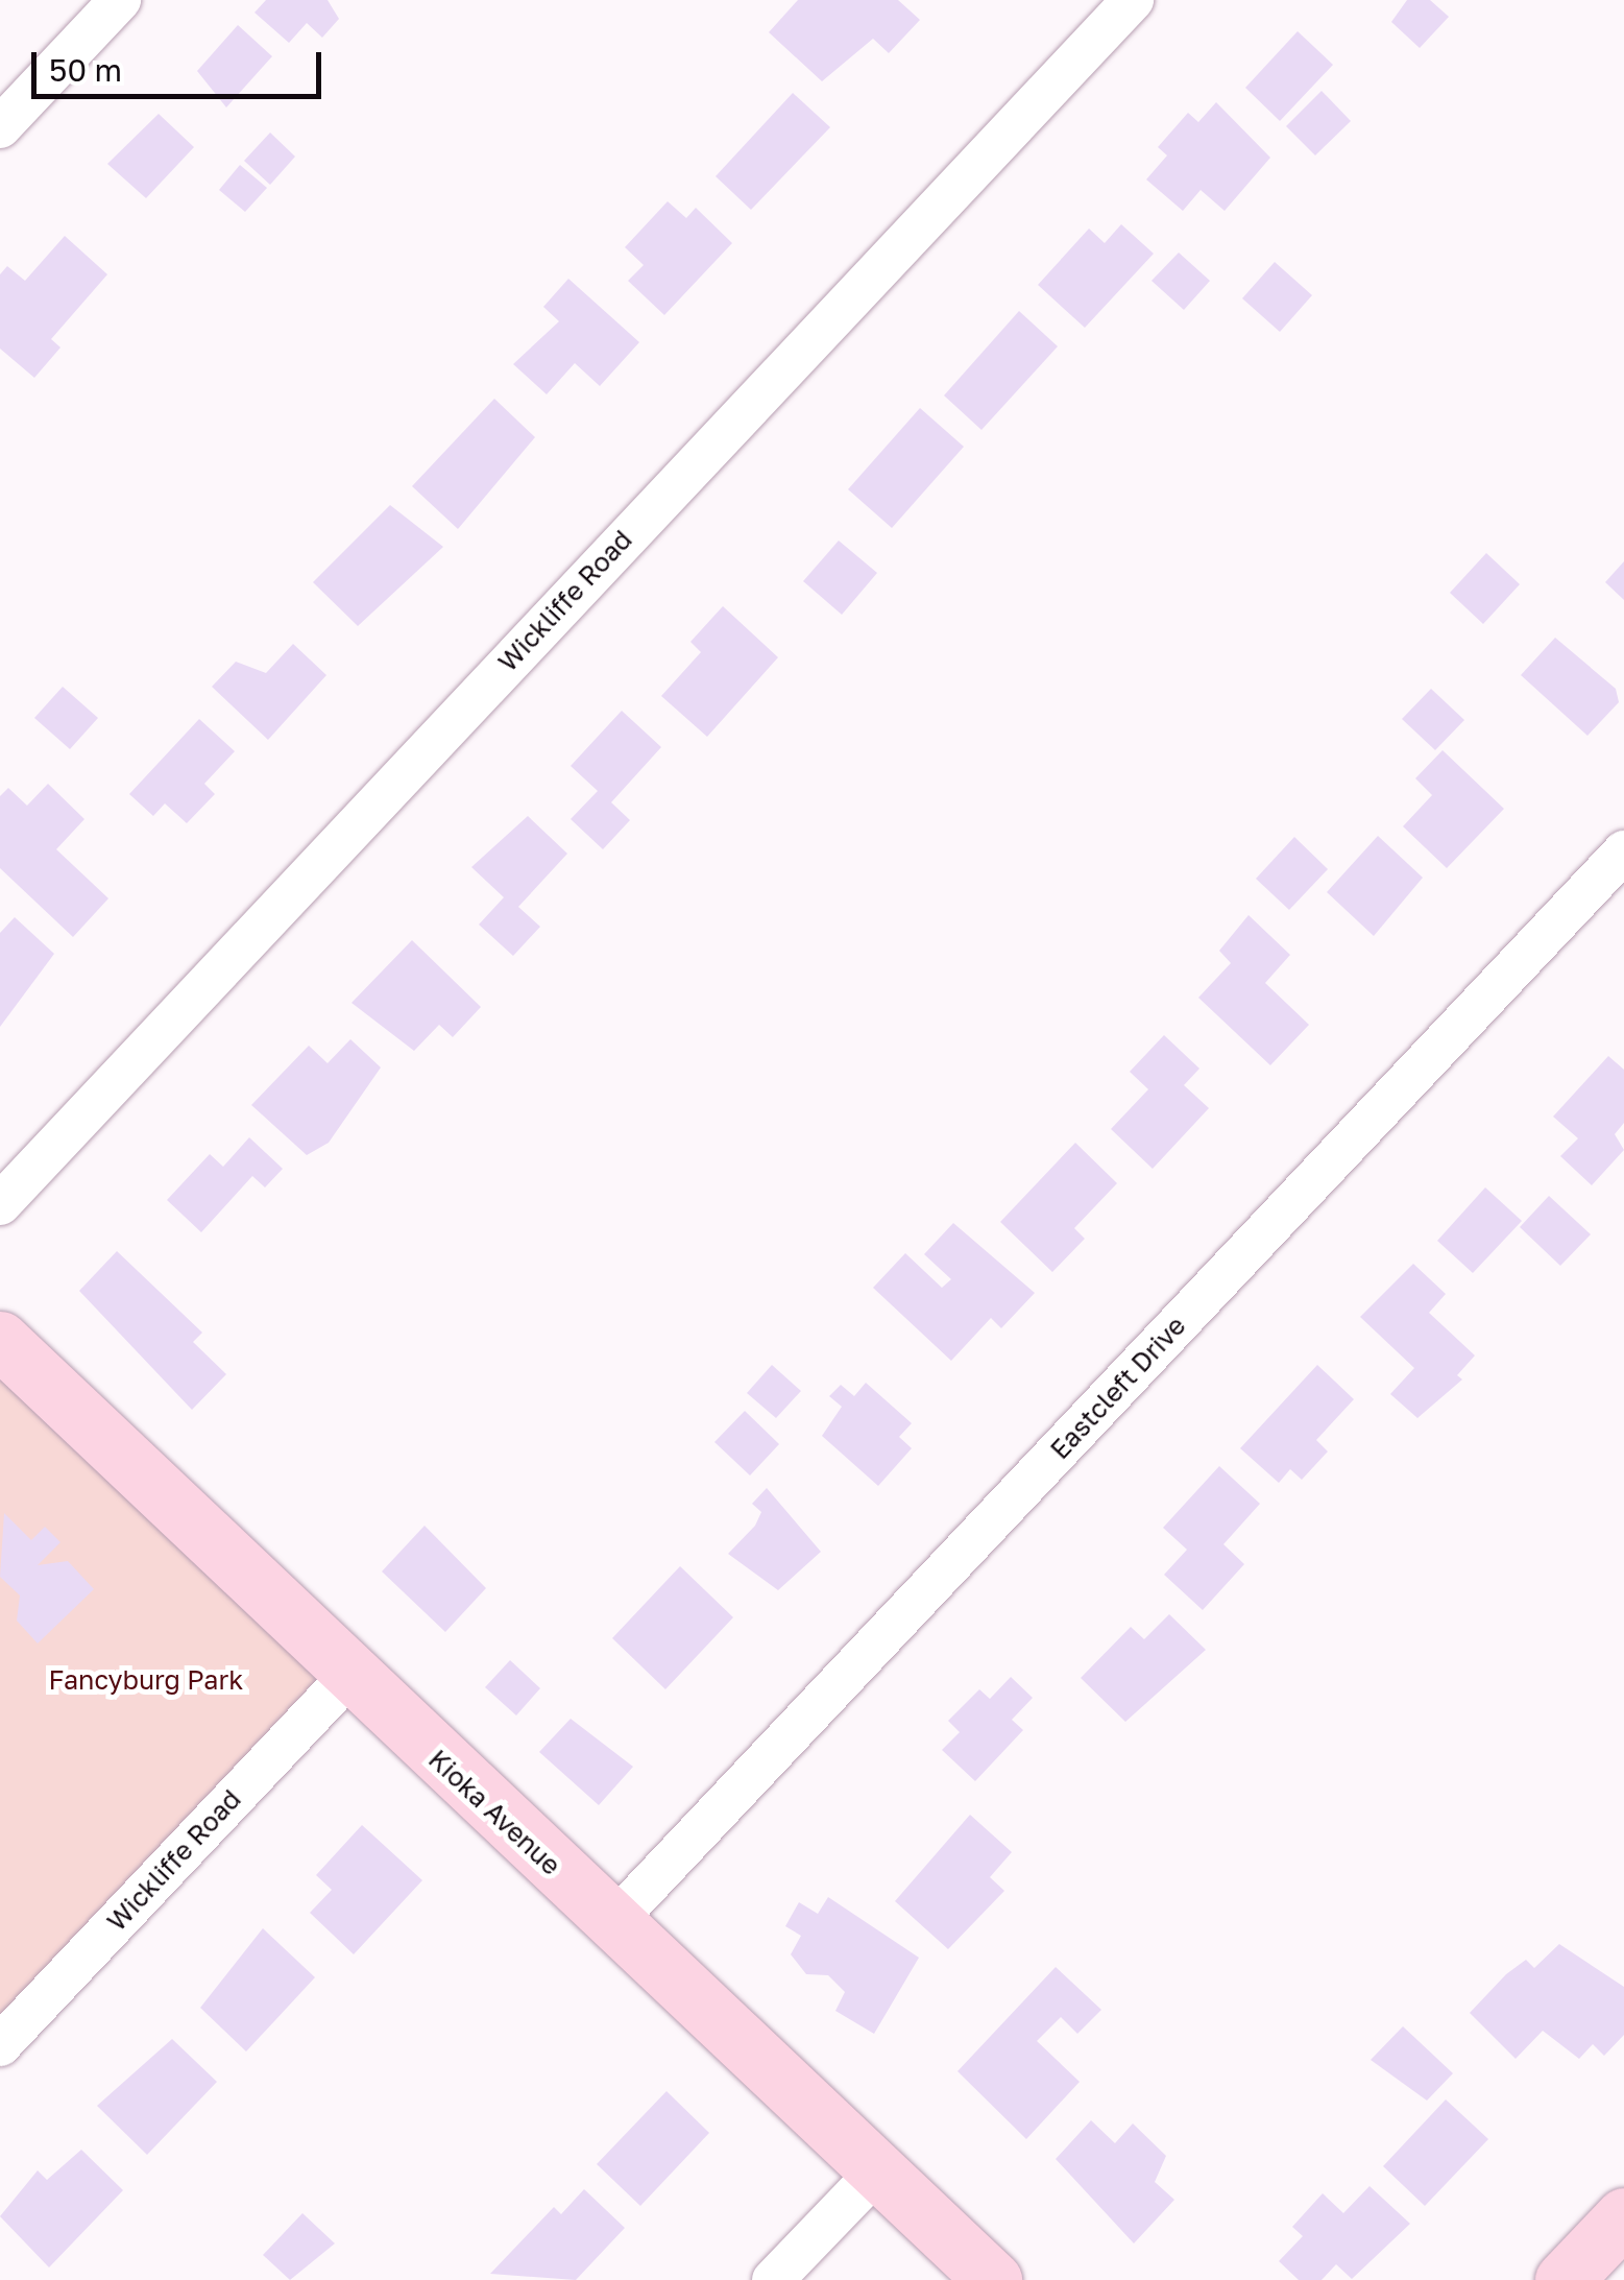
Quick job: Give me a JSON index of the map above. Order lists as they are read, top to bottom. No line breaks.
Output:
{"streets":{"street":["Wickliffe Road","Eastcleft Drive","Kioka Avenue"]},"crossings":[["Wickliffe Road","Kioka Avenue"],["Eastcleft Drive","Kioka Avenue"]],"parks":["Fancyburg Park"],"scale_bar":"50 m"}
